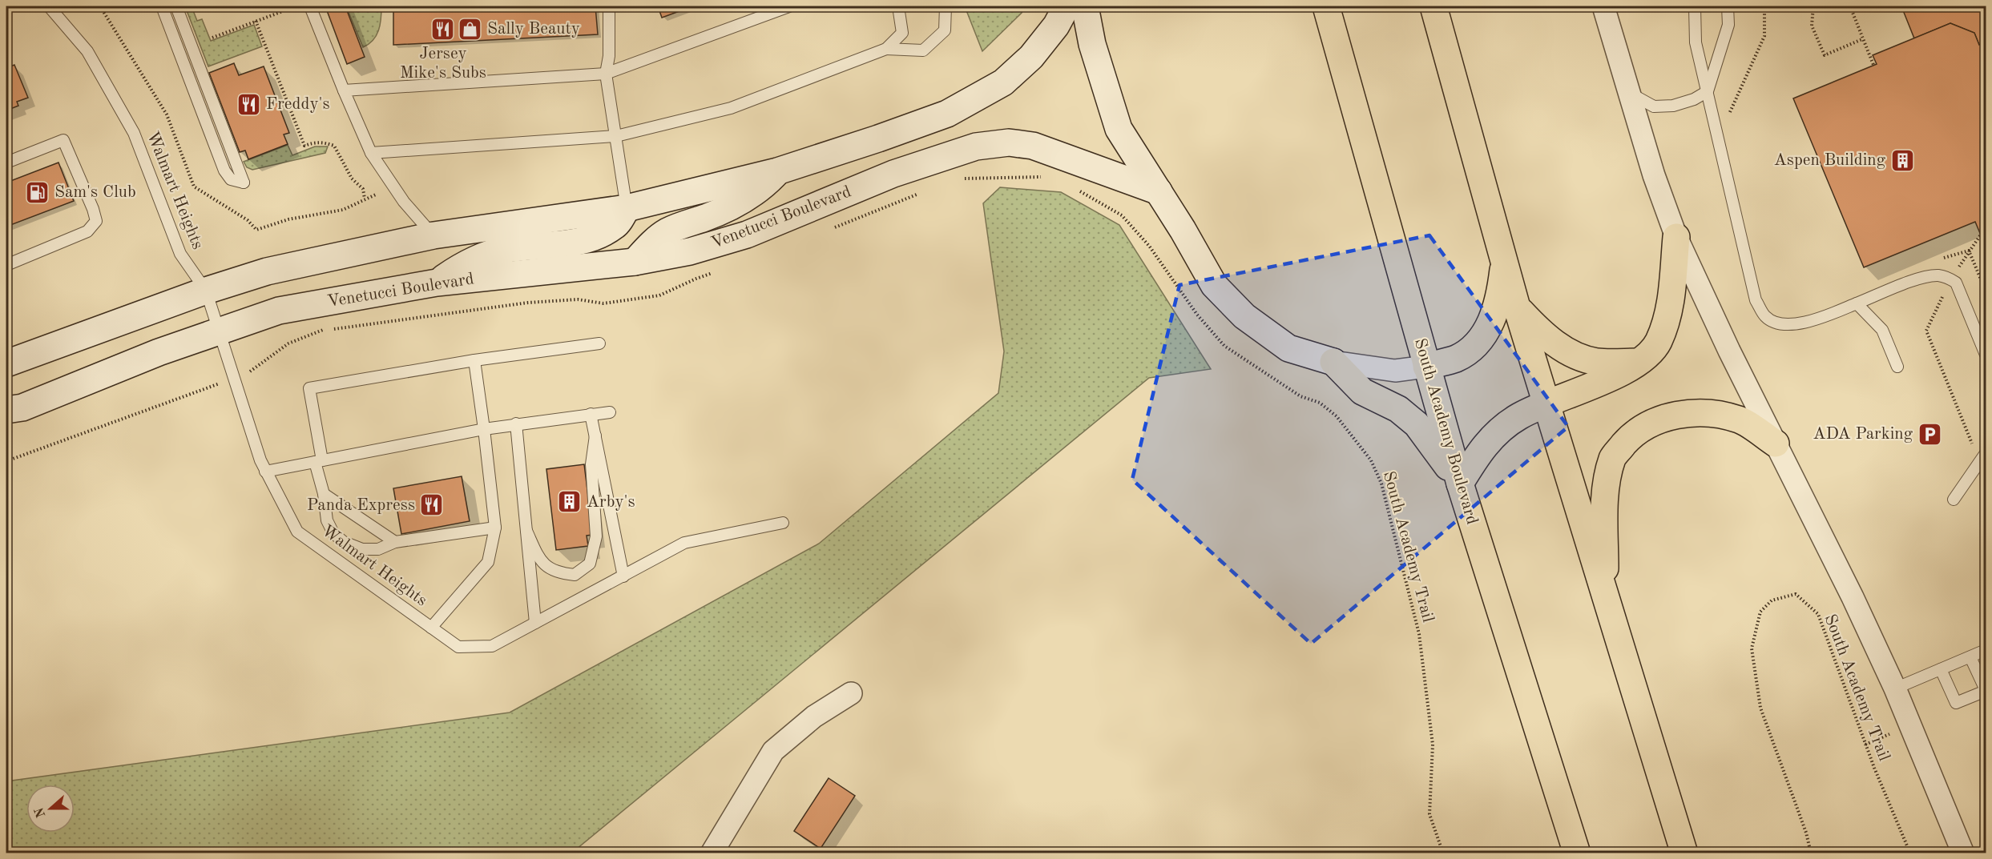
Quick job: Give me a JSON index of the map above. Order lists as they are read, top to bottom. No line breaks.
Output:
{"streets":{"highway":["South Academy Boulevard"],"street":["Venetucci Boulevard"],"lane":["Walmart Heights"],"path":["South Academy Trail"]},"crossings":[["Walmart Heights","Venetucci Boulevard"]],"places":{"restaurant":["Jersey Mike's Subs","Freddy's","Panda Express"],"shop":["Sally Beauty"],"building":["Aspen Building","Arby's"],"fuel station":["Sam's Club"],"parking":["ADA Parking"]},"north":"left"}
